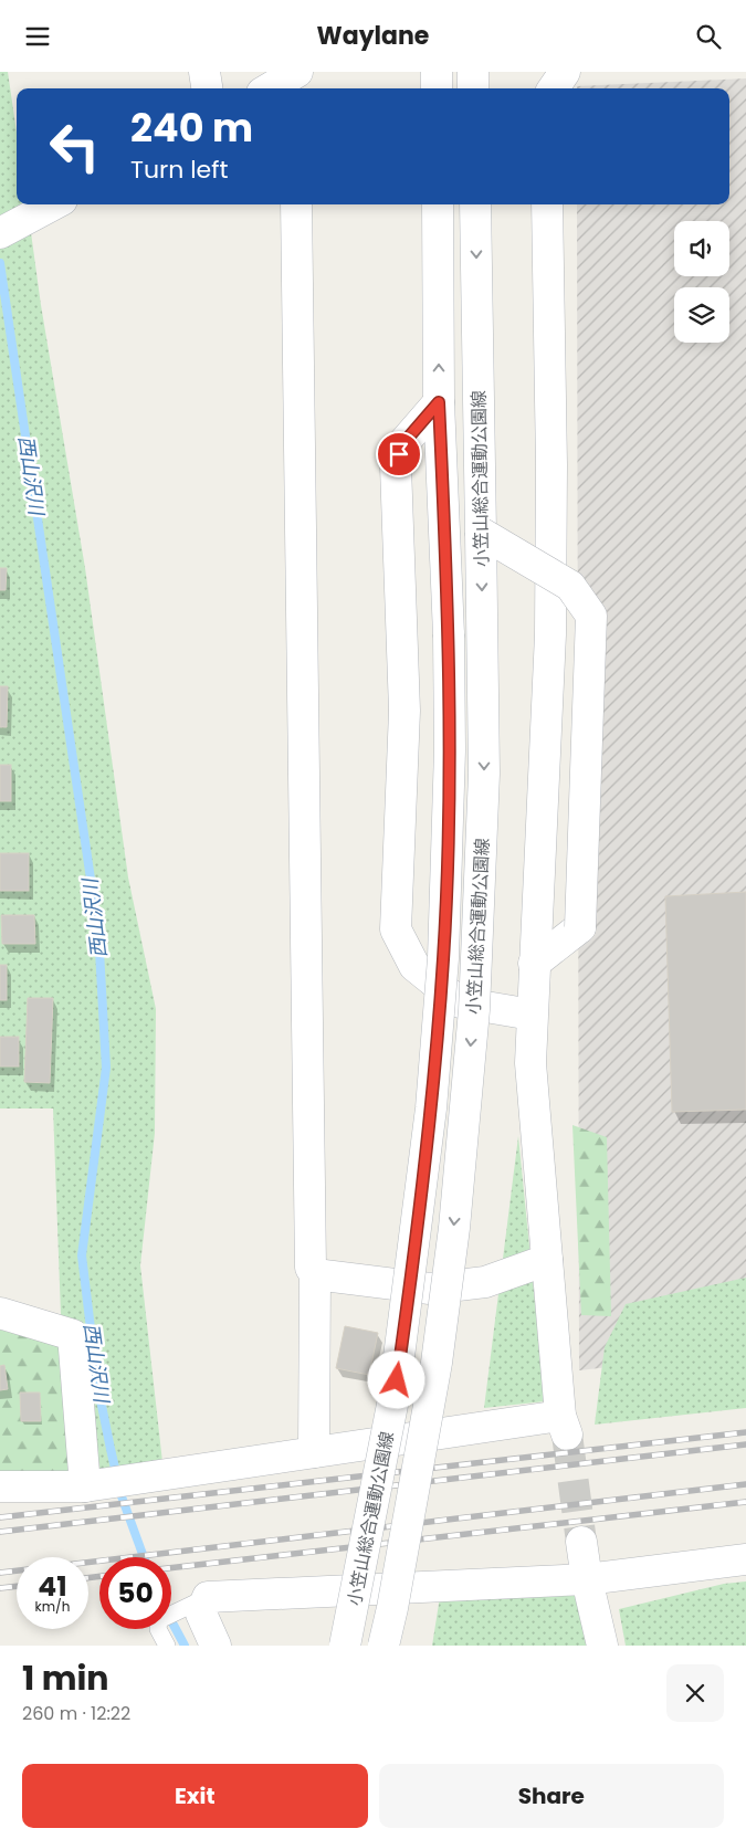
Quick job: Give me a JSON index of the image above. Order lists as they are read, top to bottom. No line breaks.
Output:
{"streets":{"street":["小笠山総合運動公園線"]},"water":["西山沢川"],"page":{"header":"Waylane","turn":["240 m","Turn left"],"speed":"41 km/h","limit":"50","heading":["1 min","260 m · 12:22"],"buttons":["Exit","Share"]}}
